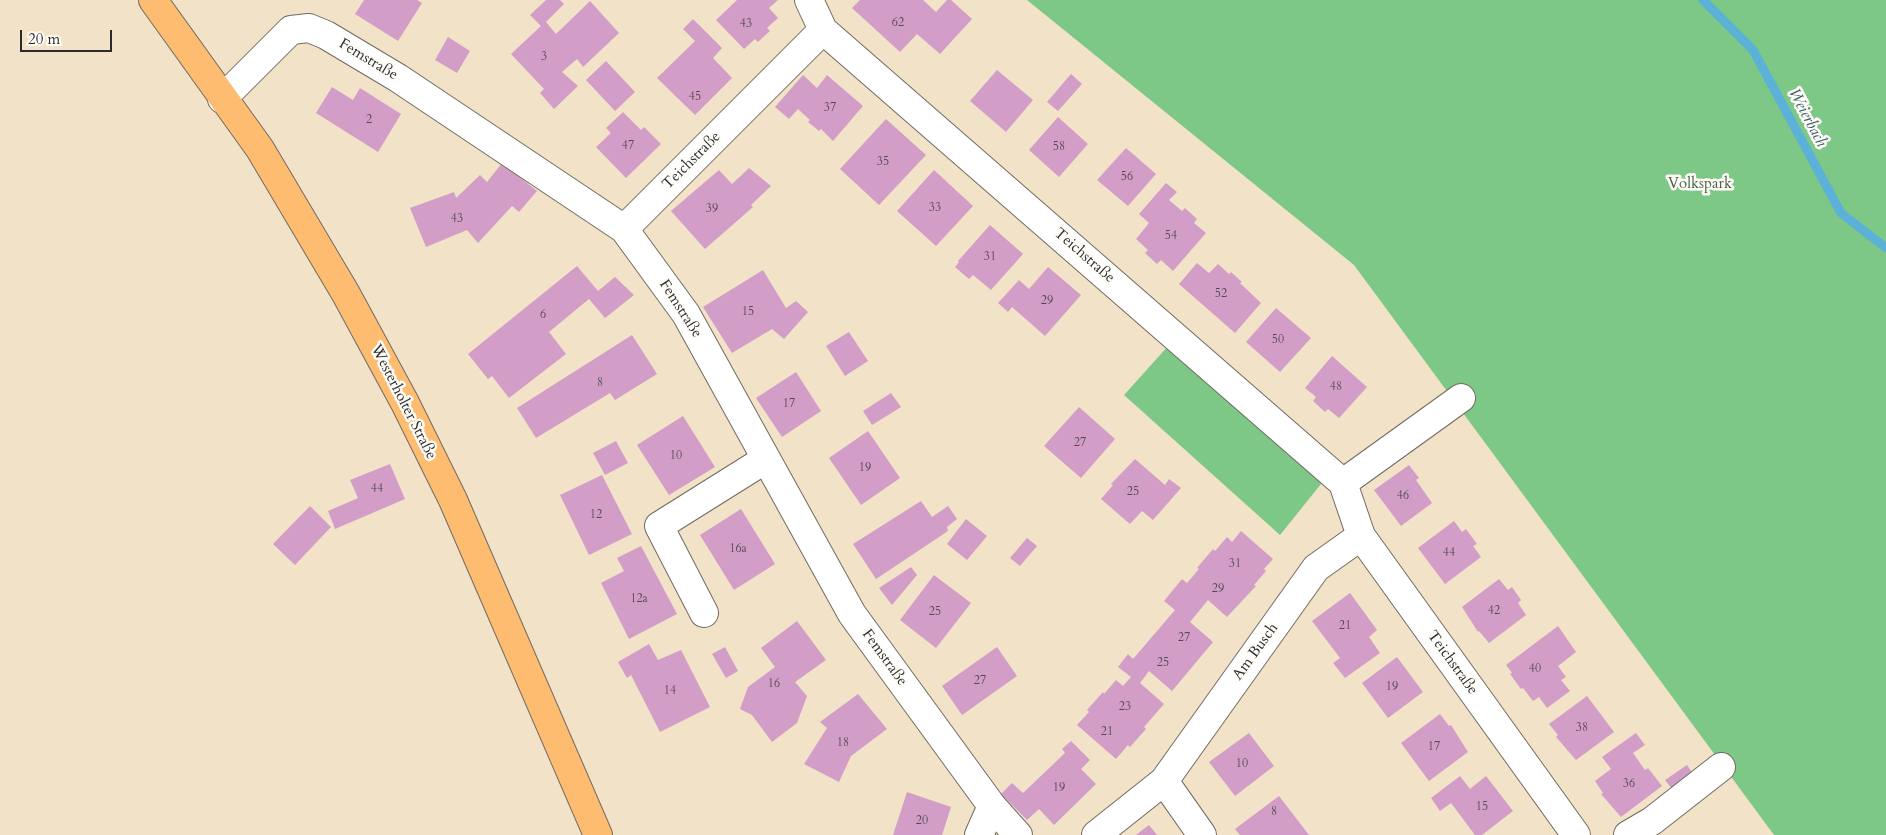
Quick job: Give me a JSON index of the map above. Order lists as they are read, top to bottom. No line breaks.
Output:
{"streets":{"main road":["Westerholter Straße"],"street":["Femstraße","Teichstraße","Am Busch"]},"crossings":[["Femstraße","Teichstraße"],["Femstraße","Westerholter Straße"],["Teichstraße","Am Busch"]],"water":["Weierbach"],"parks":["Volkspark"],"house_numbers":["62","43","3","45","37","2","47","58","35","56","33","39","43","54","31","52","29","15","6","50","8","48","17","27","10","19","44","25","46","12","16a","44","31","29","12a","42","25","21","27","25","40","27","16","19","14","23","38","21","18","17","10","36","19","15","8","20"],"scale_bar":"20 m"}
